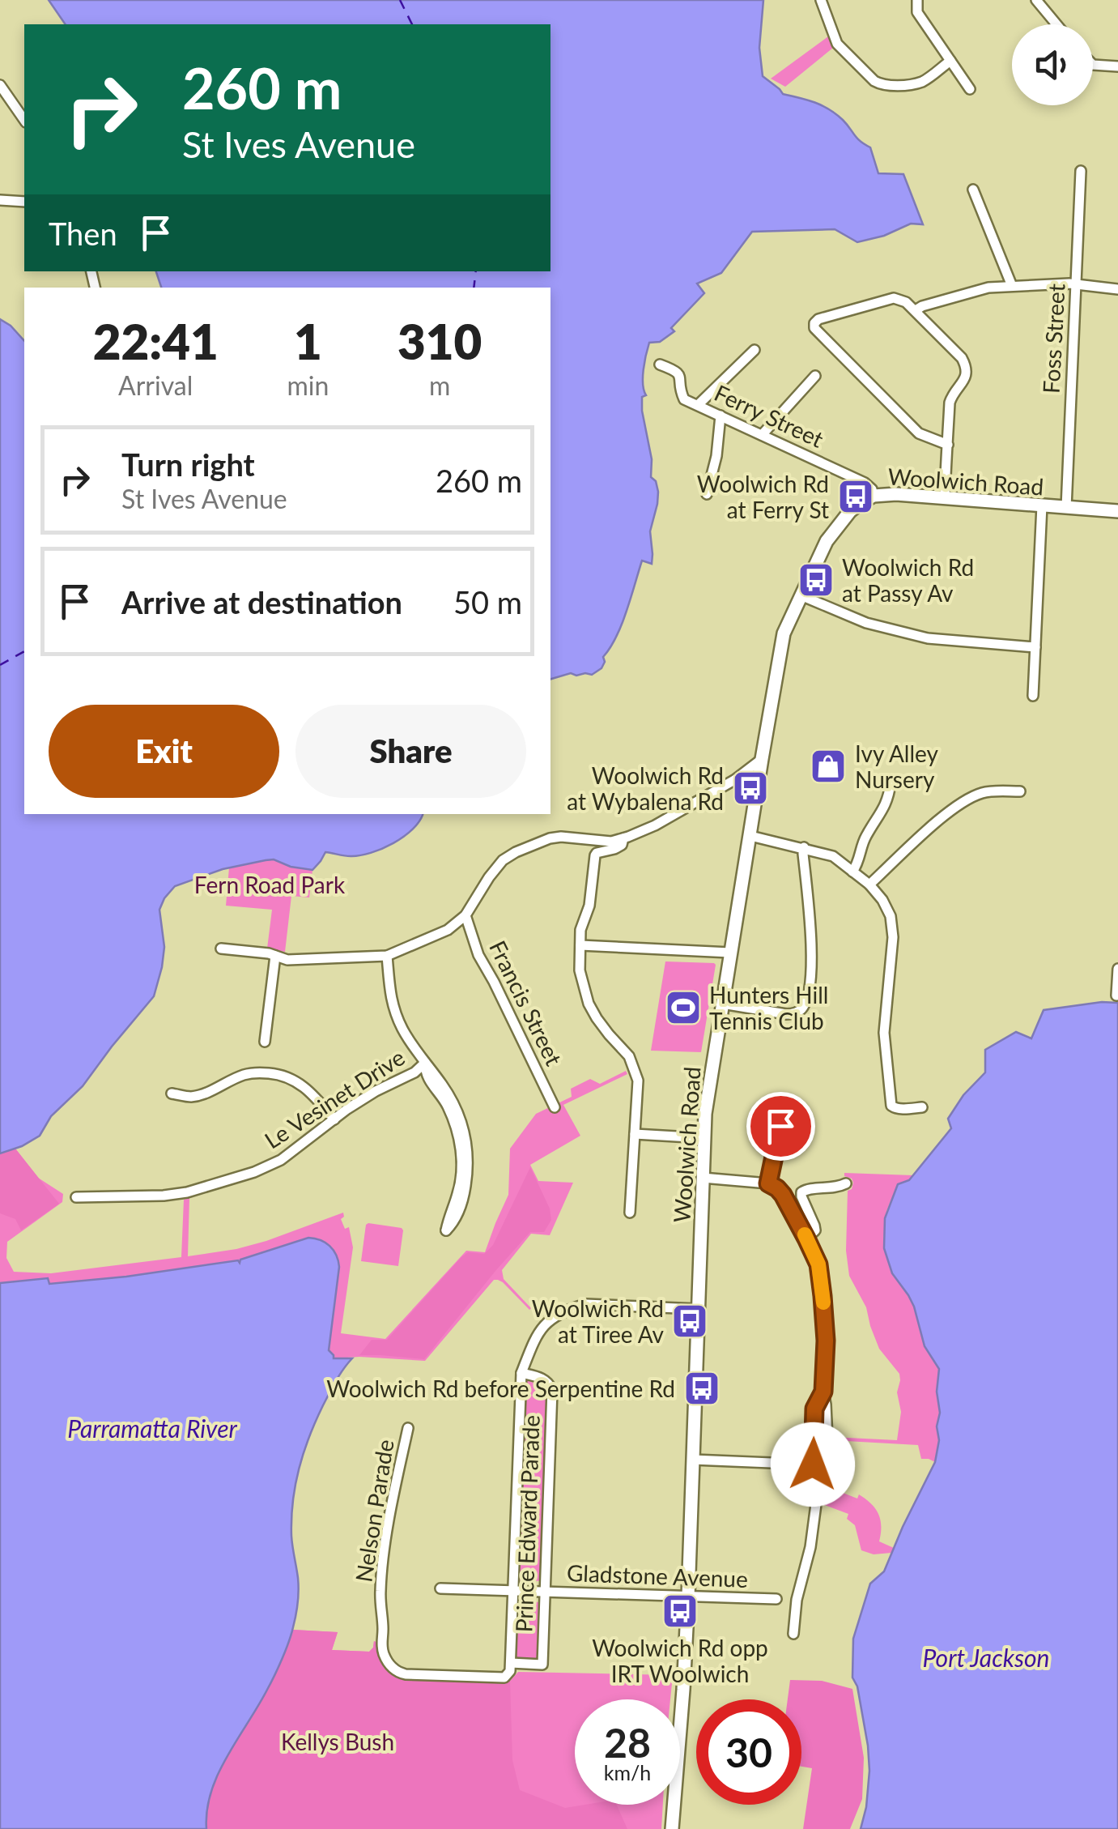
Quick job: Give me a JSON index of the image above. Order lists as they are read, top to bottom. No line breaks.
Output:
{"streets":{"street":["Foss Street","Ferry Street","Woolwich Road","Francis Street","Le Vesinet Drive","Nelson Parade","Prince Edward Parade","Gladstone Avenue"]},"crossings":[["Foss Street","Woolwich Road"],["Ferry Street","Woolwich Road"],["Woolwich Road","Prince Edward Parade"],["Woolwich Road","Gladstone Avenue"],["Nelson Parade","Prince Edward Parade"],["Prince Edward Parade","Gladstone Avenue"]],"water":["Parramatta River","Port Jackson"],"parks":["Fern Road Park","Kellys Bush"],"places":{"bus stop":["Woolwich Rd at Ferry St","Woolwich Rd at Passy Av","Woolwich Rd at Wybalena Rd","Woolwich Rd at Tiree Av","Woolwich Rd before Serpentine Rd","Woolwich Rd opp IRT Woolwich"],"shop":["Ivy Alley Nursery"],"sports":["Hunters Hill Tennis Club"]},"page":{"turn":["260 m","St Ives Avenue"],"then":"Then","eta":["22:41","Arrival","1","min","310","m"],"list":[{"name":"Turn right","note":"St Ives Avenue","value":"260 m"},{"name":"Arrive at destination","value":"50 m"}],"buttons":["Exit","Share"],"speed":"28 km/h","limit":"30"}}
